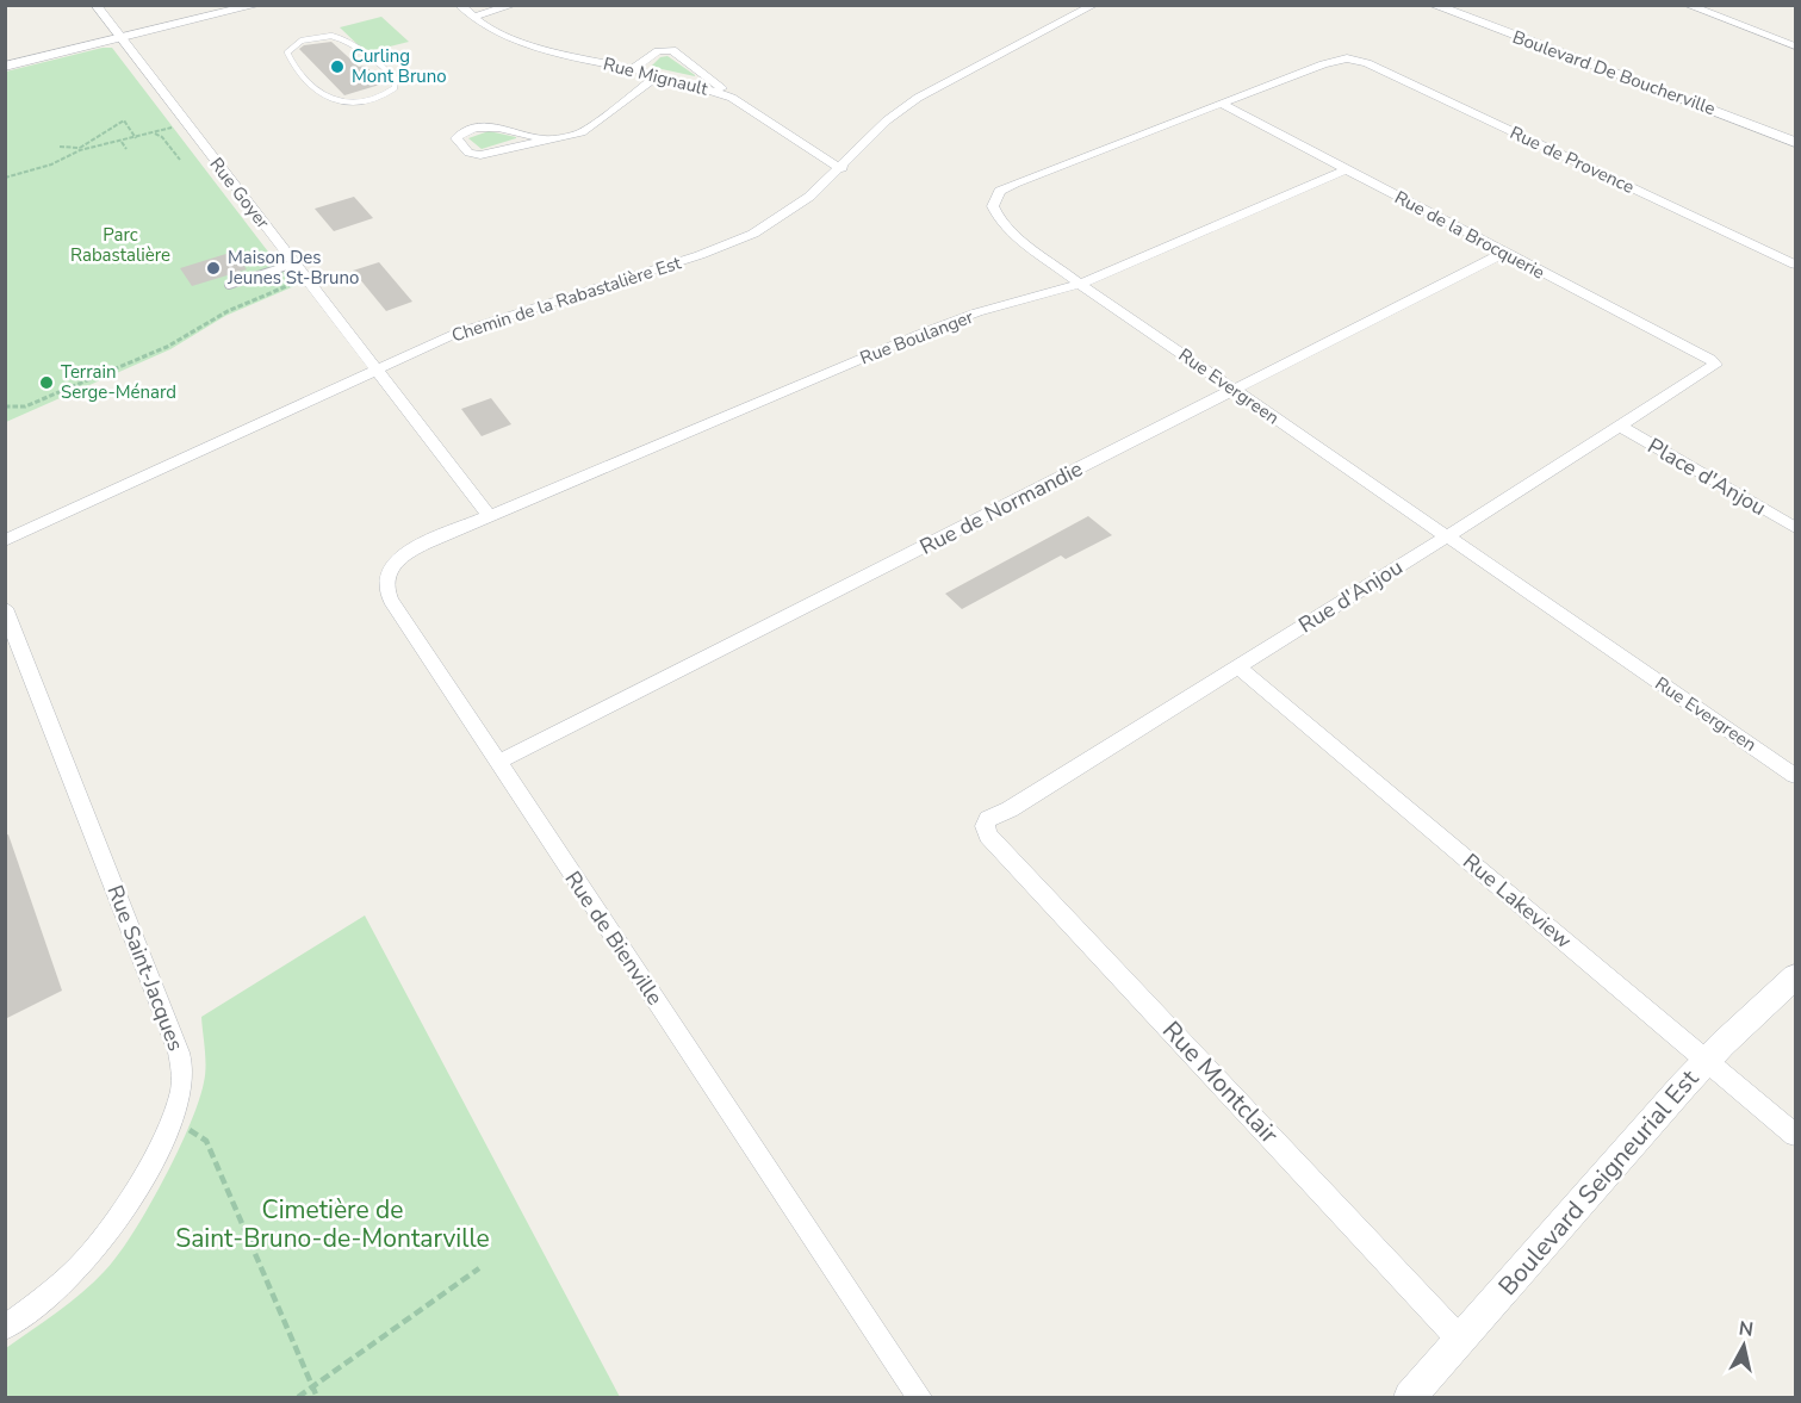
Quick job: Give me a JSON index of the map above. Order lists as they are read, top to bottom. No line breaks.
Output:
{"streets":{"street":["Boulevard De Boucherville","Rue Mignault","Rue de Provence","Rue Goyer","Rue de la Brocquerie","Chemin de la Rabastalière Est","Rue Boulanger","Rue Evergreen","Place d'Anjou","Rue de Normandie","Rue d'Anjou","Rue Lakeview","Rue de Bienville","Rue Saint-Jacques","Rue Montclair","Boulevard Seigneurial Est"]},"crossings":[["Rue Mignault","Chemin de la Rabastalière Est"],["Rue de Provence","Rue Evergreen"],["Rue Goyer","Chemin de la Rabastalière Est"],["Rue Goyer","Rue Boulanger"],["Rue Goyer","Rue de Bienville"],["Rue de la Brocquerie","Rue Boulanger"],["Rue de la Brocquerie","Rue Evergreen"],["Rue de la Brocquerie","Rue de Normandie"],["Rue de la Brocquerie","Rue d'Anjou"],["Rue Boulanger","Rue Evergreen"],["Rue Boulanger","Rue de Bienville"],["Rue Evergreen","Rue de Normandie"],["Rue Evergreen","Rue d'Anjou"],["Place d'Anjou","Rue d'Anjou"],["Rue de Normandie","Rue de Bienville"],["Rue d'Anjou","Rue Lakeview"],["Rue d'Anjou","Rue Montclair"],["Rue Lakeview","Boulevard Seigneurial Est"],["Rue Montclair","Boulevard Seigneurial Est"]],"parks":["Parc Rabastalière","Cimetière de Saint-Bruno-de-Montarville"],"places":["Curling Mont Bruno","Maison Des Jeunes St-Bruno","Terrain Serge-Ménard"],"north":"top"}
